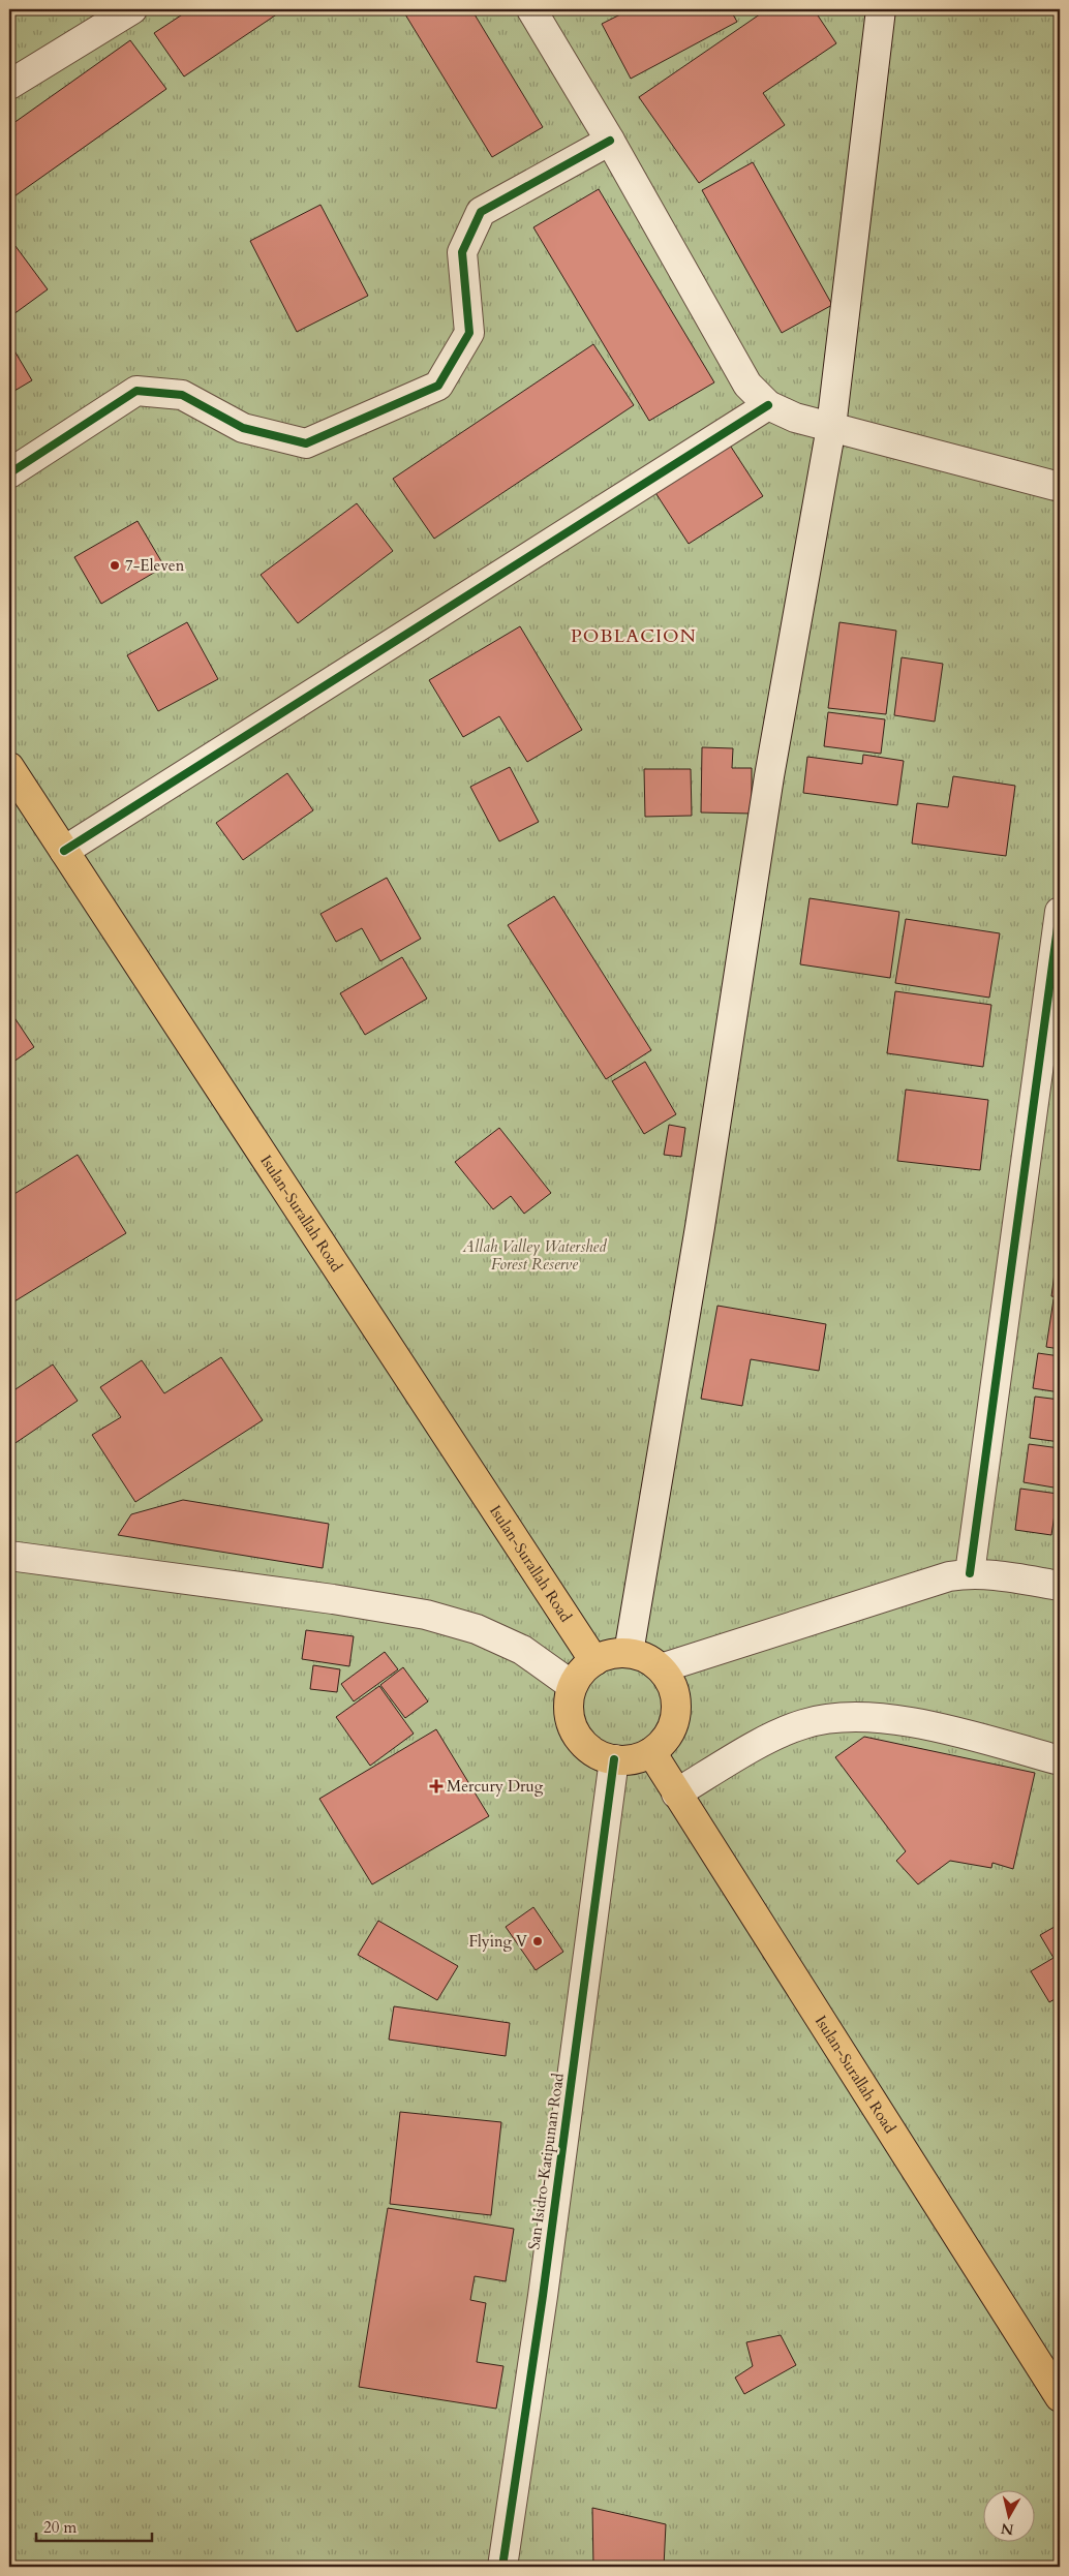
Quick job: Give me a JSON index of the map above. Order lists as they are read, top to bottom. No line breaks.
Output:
{"streets":{"highway":["Isulan-Surallah Road"],"street":["San Isidro-Katipunan Road"]},"crossings":[["Isulan-Surallah Road","San Isidro-Katipunan Road"]],"districts":["POBLACION"],"parks":["Allah Valley Watershed Forest Reserve"],"places":{"other":["7-Eleven","Flying V"],"health":["Mercury Drug"]},"scale_bar":"20 m","north":"bottom"}
